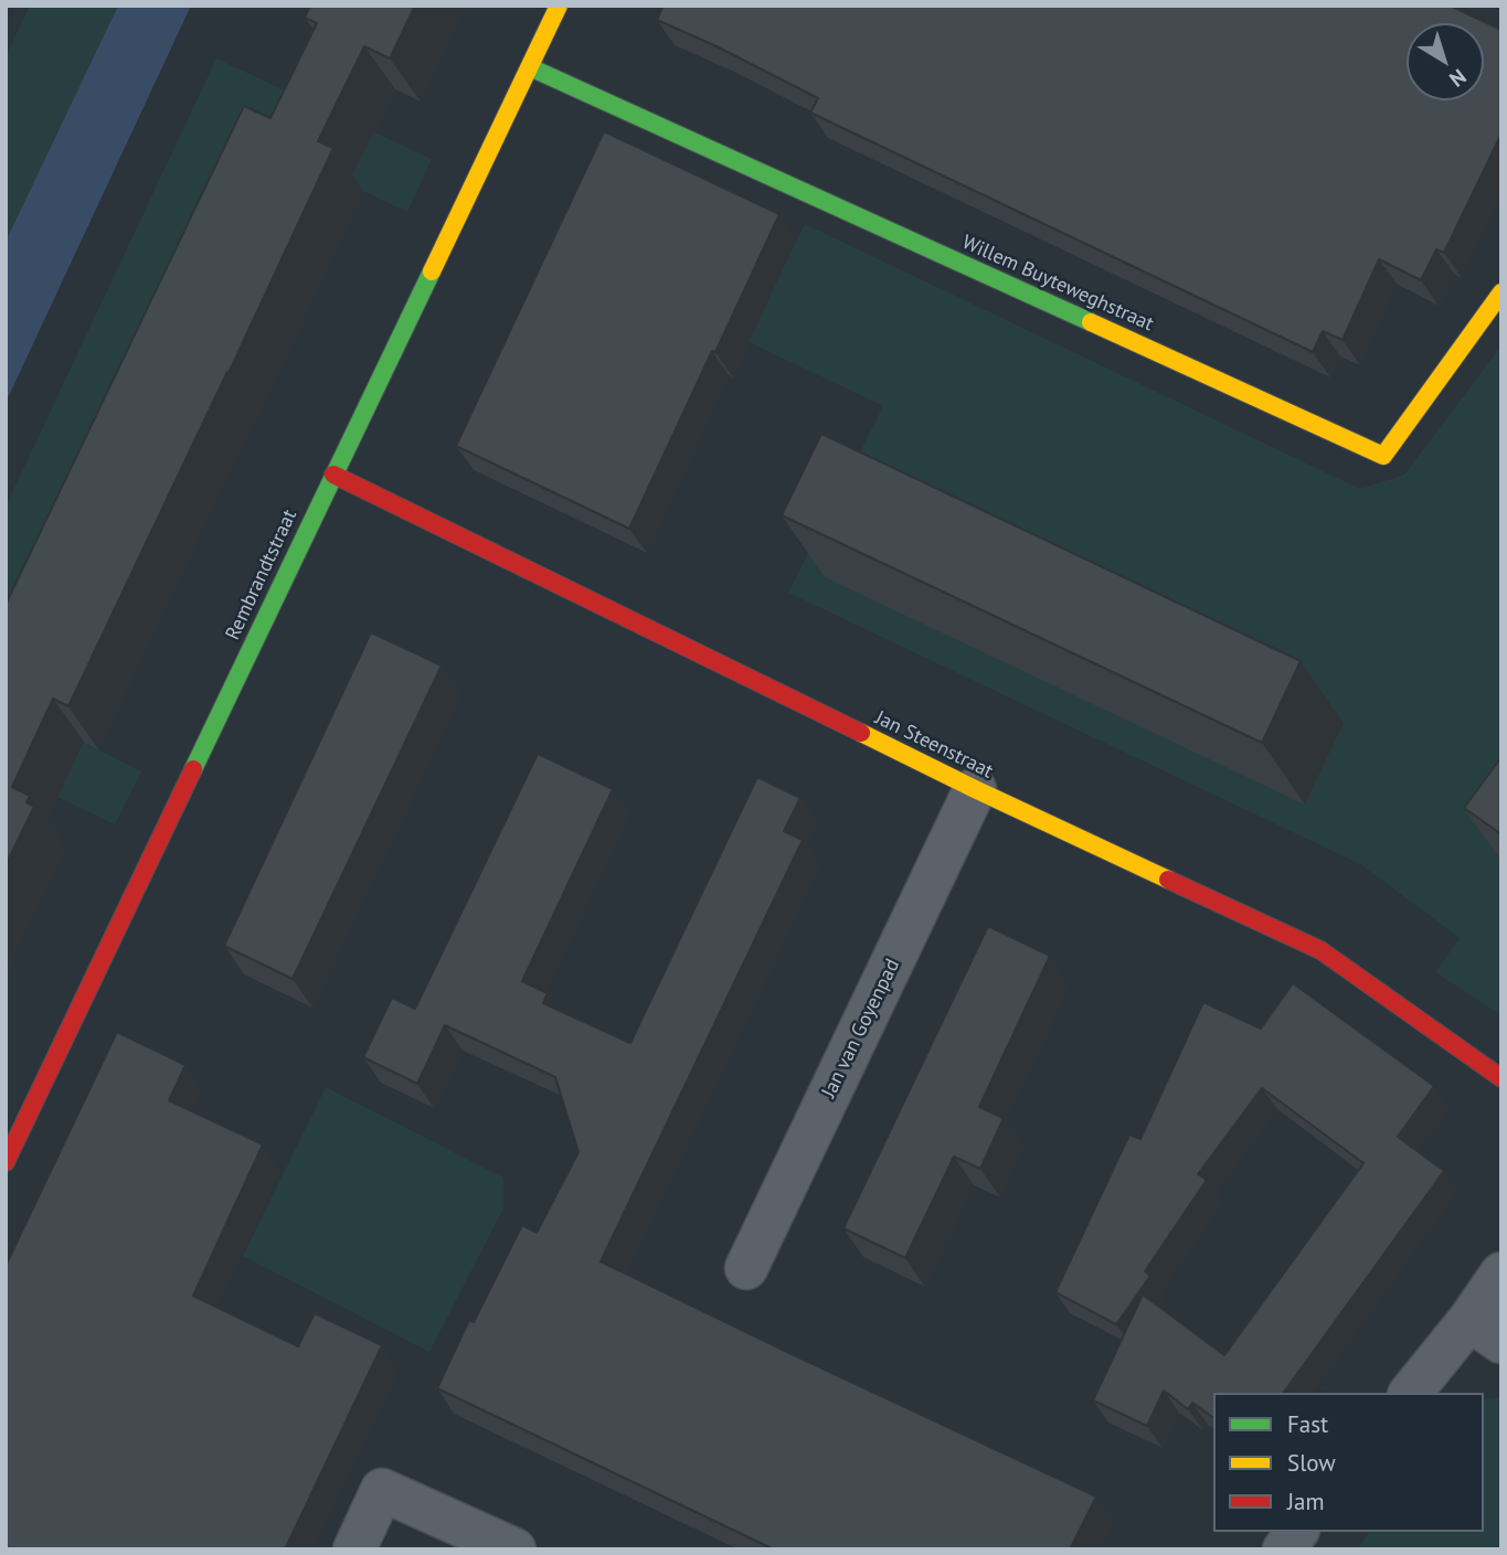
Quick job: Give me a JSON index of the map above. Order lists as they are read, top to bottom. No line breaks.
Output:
{"streets":{"street":["Willem Buyteweghstraat","Rembrandtstraat","Jan Steenstraat","Jan van Goyenpad"]},"crossings":[["Willem Buyteweghstraat","Rembrandtstraat"],["Rembrandtstraat","Jan Steenstraat"],["Jan Steenstraat","Jan van Goyenpad"]],"legend":["Fast","Slow","Jam"],"north":"bottom right"}
